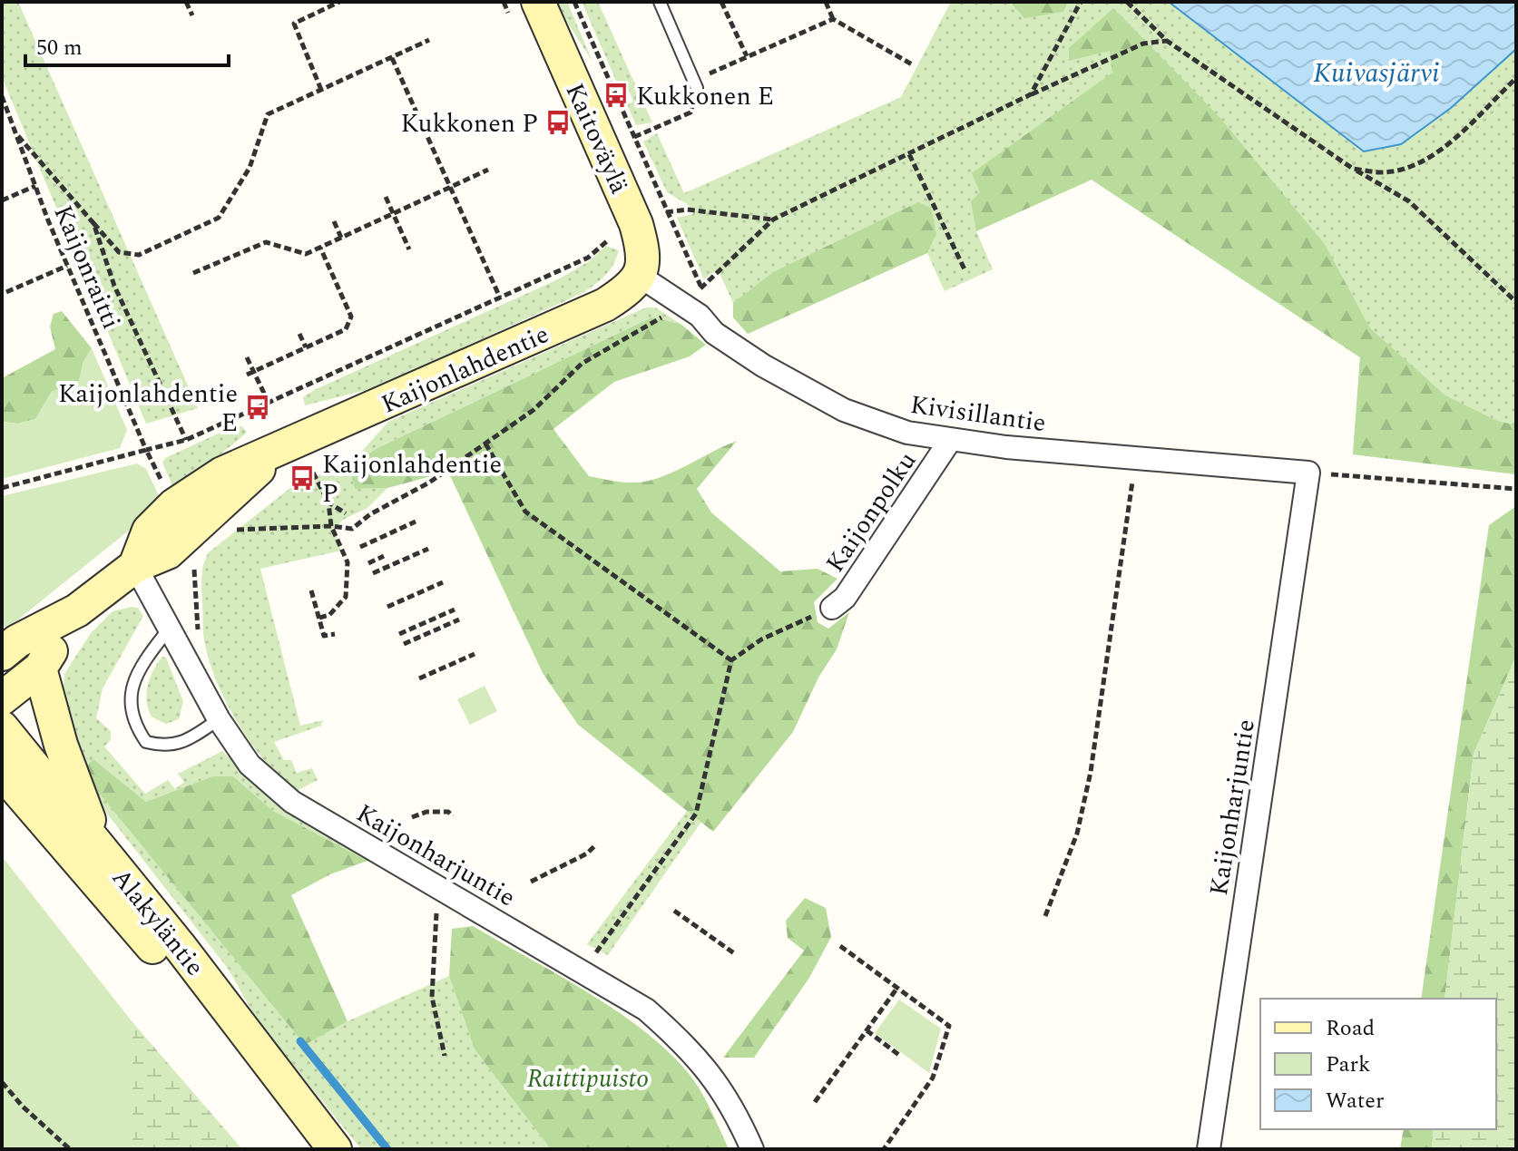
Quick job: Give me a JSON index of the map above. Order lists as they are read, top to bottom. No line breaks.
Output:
{"streets":{"main road":["Kaitoväylä","Kaijonlahdentie","Alakyläntie"],"street":["Kivisillantie","Kaijonpolku","Kaijonharjuntie"],"path":["Kaijonraitti"]},"crossings":[["Kaitoväylä","Kaijonlahdentie"],["Kaitoväylä","Kivisillantie"],["Kaijonlahdentie","Kivisillantie"],["Kaijonlahdentie","Kaijonharjuntie"],["Kivisillantie","Kaijonpolku"],["Kivisillantie","Kaijonharjuntie"]],"water":["Kuivasjärvi"],"parks":["Raittipuisto"],"places":{"bus stop":["Kukkonen E","Kukkonen P","Kaijonlahdentie E","Kaijonlahdentie P"]},"legend":["Road","Park","Water"],"scale_bar":"50 m"}
